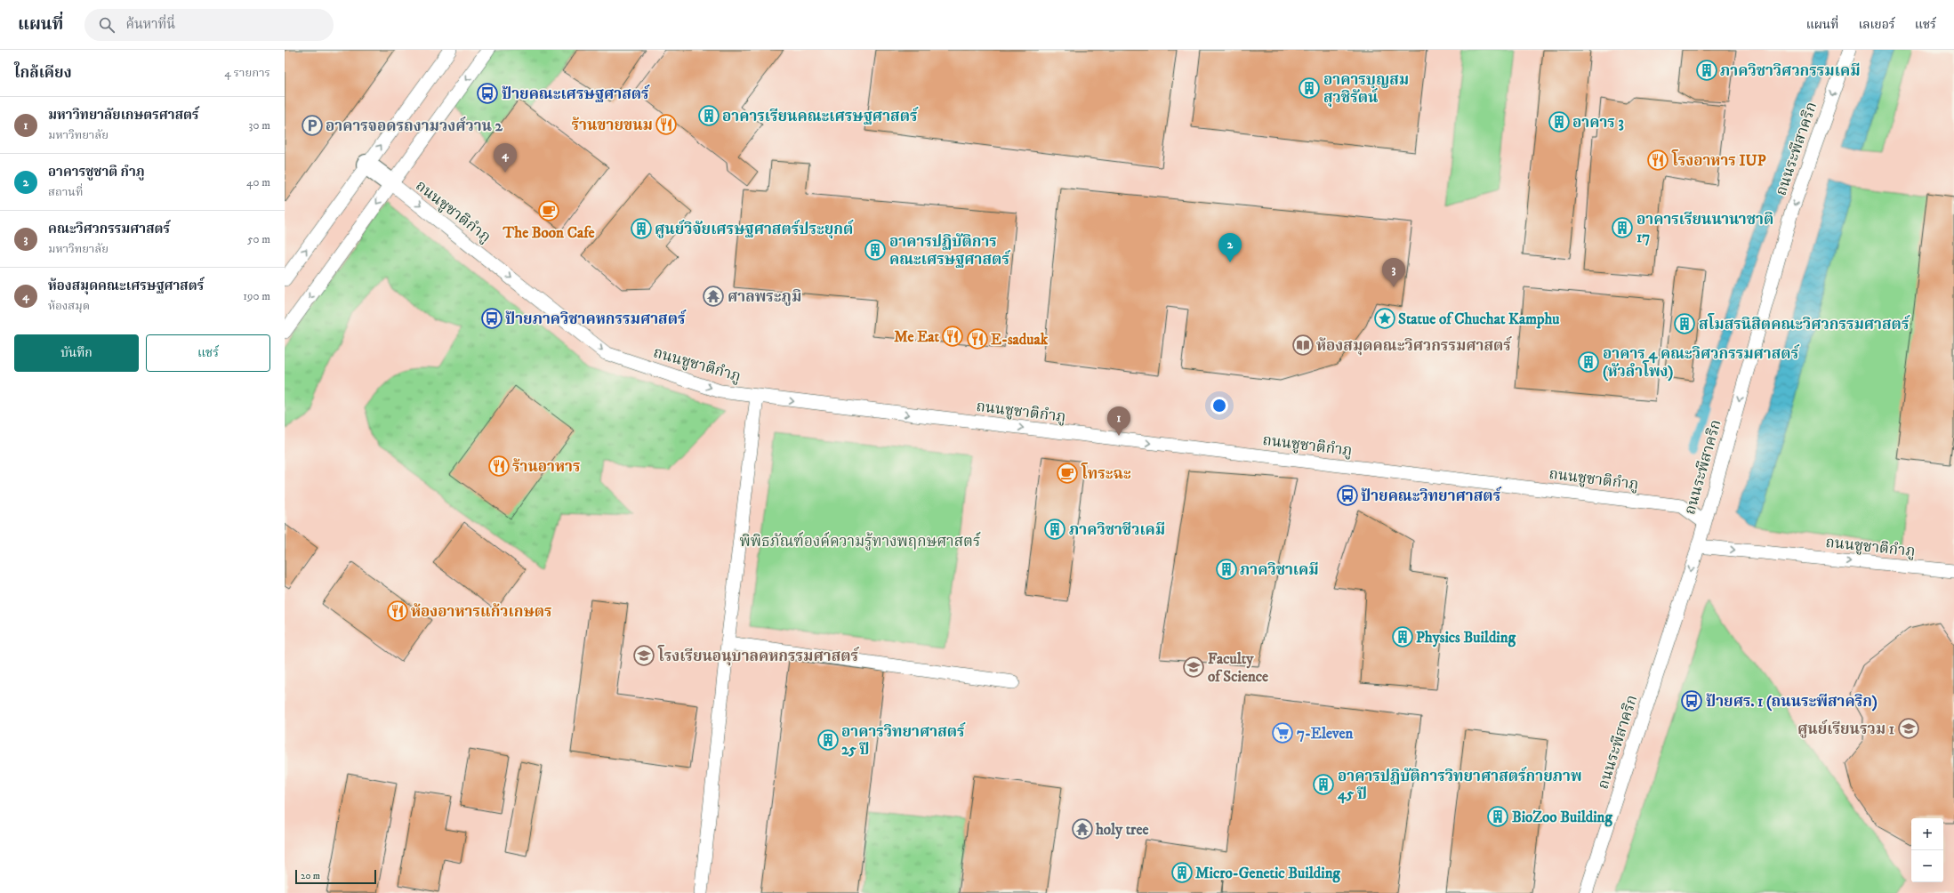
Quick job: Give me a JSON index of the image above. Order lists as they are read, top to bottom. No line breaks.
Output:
{"streets":{"lane":["ถนนระพีสาคริก","ถนนชูชาติกำภู"]},"crossings":[["ถนนระพีสาคริก","ถนนชูชาติกำภู"]],"one_way":["ถนนระพีสาคริก","ถนนชูชาติกำภู"],"parks":["พิพิธภัณฑ์องค์ความรู้ทางพฤกษศาสตร์"],"places":{"building":["ภาควิชาวิศวกรรมเคมี","อาคารบุญสม สุวชิรัตน์","อาคารเรียนคณะเศรษฐศาสตร์","อาคาร 3","อาคารเรียนนานาชาติ 17","ศูนย์วิจัยเศรษฐศาสตร์ประยุกต์","อาคารปฏิบัติการ คณะเศรษฐศาสตร์","สโมสรนิสิตคณะวิศวกรรมศาสตร์","อาคาร 4 คณะวิศวกรรมศาสตร์ (หัวลำโพง)","ภาควิชาชีวเคมี","ภาควิชาเคมี","Physics Building","อาคารวิทยาศาสตร์ 25 ปี","อาคารปฏิบัติการวิทยาศาสตร์กายภาพ 45 ปี","BioZoo Building","Micro-Genetic Building"],"bus stop":["ป้ายคณะเศรษฐศาสตร์","ป้ายภาควิชาคหกรรมศาสตร์","ป้ายคณะวิทยาศาสตร์","ป้ายศร. 1 (ถนนระพีสาคริก)"],"restaurant":["ร้านขายขนม","โรงอาหาร IUP","Me Eat","E-saduak","ร้านอาหาร","ห้องอาหารแก้วเกษตร"],"parking":["อาคารจอดรถงามวงศ์วาน 2"],"cafe":["The Boon Cafe","โทระฉะ"],"temple":["ศาลพระภูมิ","holy tree"],"place":["Statue of Chuchat Kamphu"],"library":["ห้องสมุดคณะวิศวกรรมศาสตร์"],"school or university":["โรงเรียนอนุบาลคหกรรมศาสตร์","Faculty of Science","ศูนย์เรียนรวม 1"],"supermarket":["7-Eleven"]},"scale_bar":"20 m","page":{"header":"แผนที่","search":"ค้นหาที่นี่","nav":["แผนที่","เลเยอร์","แชร์"],"heading":["ใกล้เคียง","4 รายการ"],"list":[{"mark":"1","name":"มหาวิทยาลัยเกษตรศาสตร์","note":"มหาวิทยาลัย","value":"30 m"},{"mark":"2","name":"อาคารชูชาติ กำภู","note":"สถานที่","value":"40 m"},{"mark":"3","name":"คณะวิศวกรรมศาสตร์","note":"มหาวิทยาลัย","value":"50 m"},{"mark":"4","name":"ห้องสมุดคณะเศรษฐศาสตร์","note":"ห้องสมุด","value":"190 m"}],"pins":["4","2","3","1"],"buttons":["บันทึก","แชร์"],"map_buttons":["+","−"],"scale":"20 m"}}
